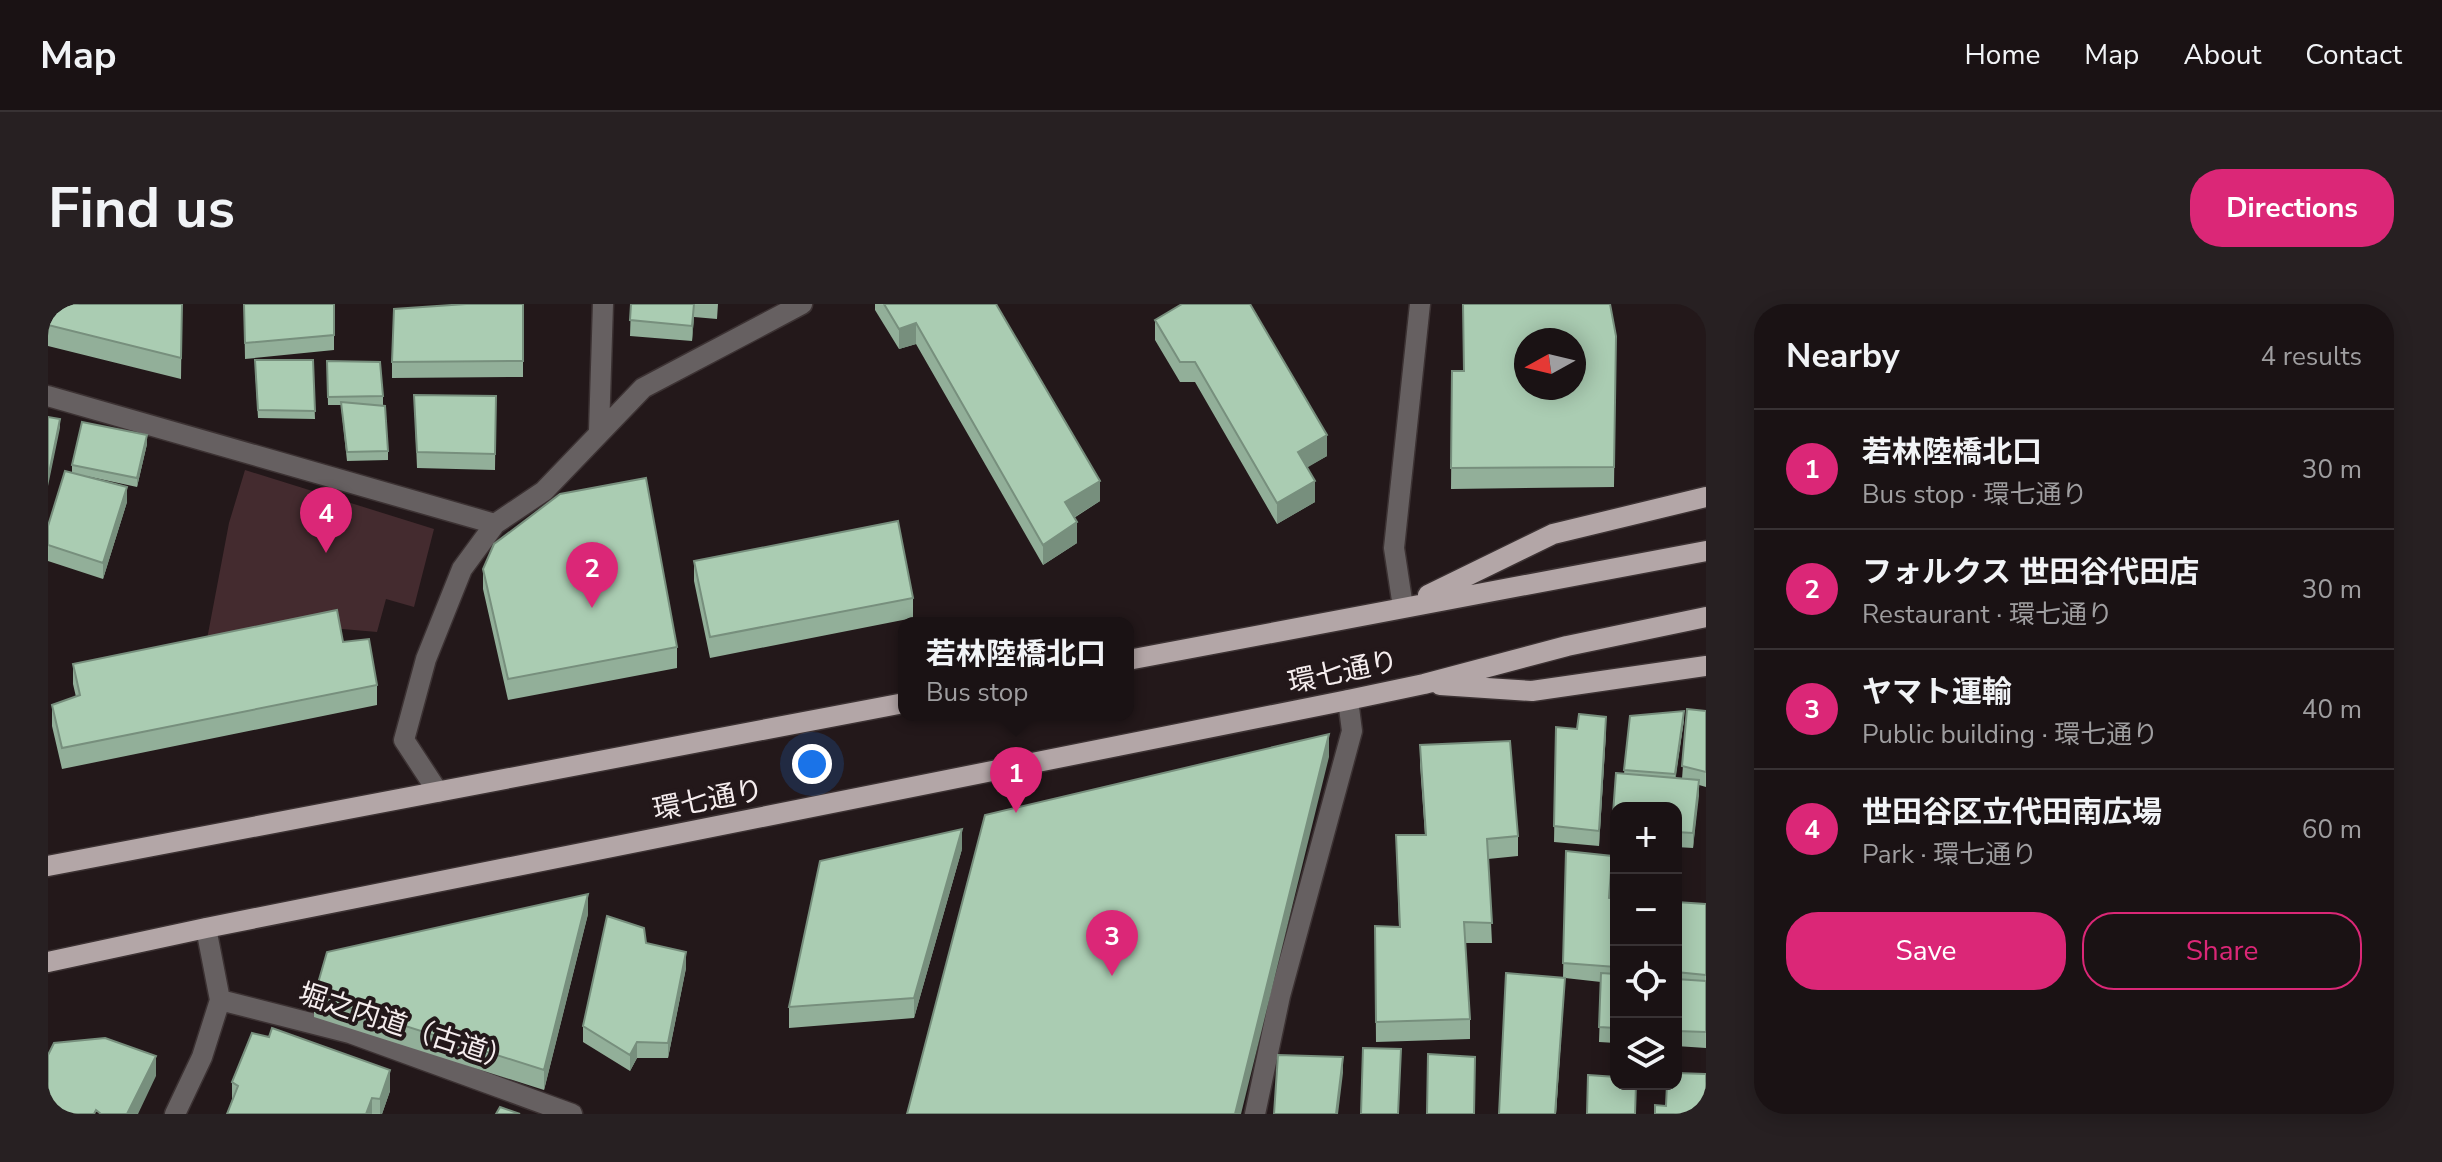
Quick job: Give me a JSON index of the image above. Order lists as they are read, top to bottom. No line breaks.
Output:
{"streets":{"main road":["環七通り"],"street":["堀之内道（古道）"]},"north":"left","page":{"header":"Map","nav":["Home","Map","About","Contact"],"buttons":["Directions",["Save","Share"]],"title":"Find us","heading":["Nearby","4 results"],"list":[{"mark":"1","name":"若林陸橋北口","note":"Bus stop · 環七通り","value":"30 m"},{"mark":"2","name":"フォルクス 世田谷代田店","note":"Restaurant · 環七通り","value":"30 m"},{"mark":"3","name":"ヤマト運輸","note":"Public building · 環七通り","value":"40 m"},{"mark":"4","name":"世田谷区立代田南広場","note":"Park · 環七通り","value":"60 m"}],"pins":["4","2","1","3"],"popup":["若林陸橋北口","Bus stop"],"map_buttons":["+","−"]}}
